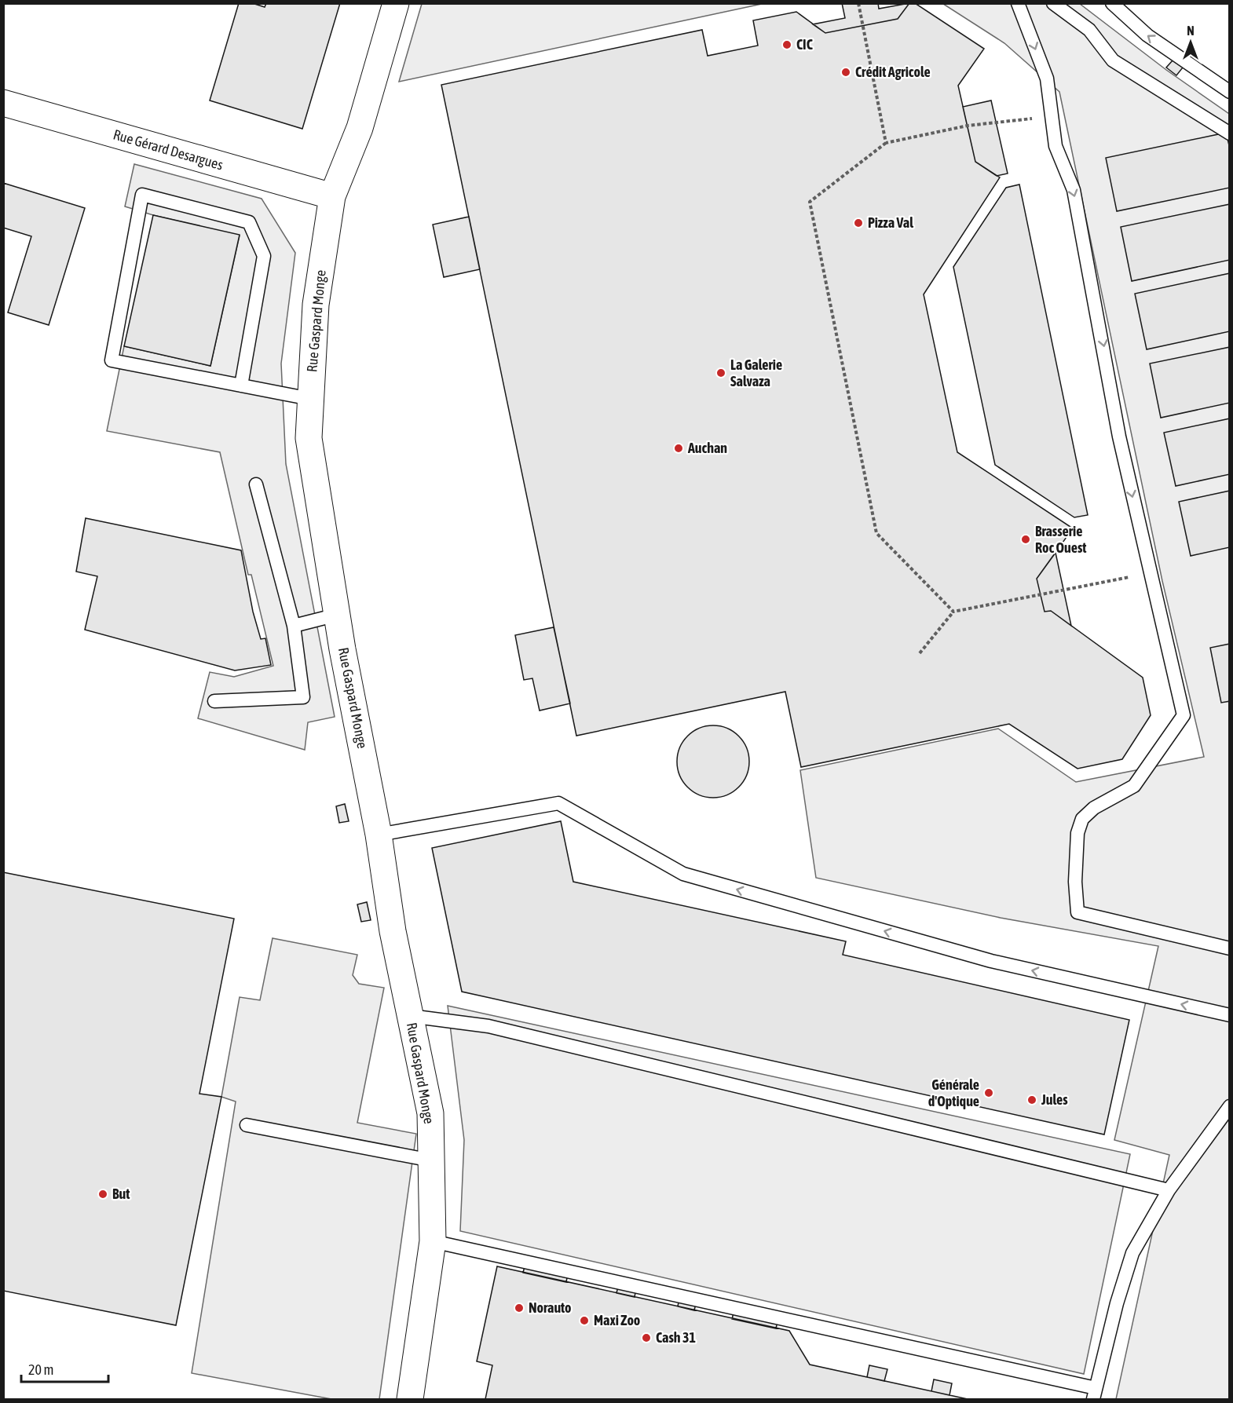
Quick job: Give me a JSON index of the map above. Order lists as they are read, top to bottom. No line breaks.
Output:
{"streets":{"street":["Rue Gérard Desargues","Rue Gaspard Monge"]},"crossings":[["Rue Gérard Desargues","Rue Gaspard Monge"]],"places":["CIC","Crédit Agricole","Pizza Val","La Galerie Salvaza","Auchan","Brasserie Roc Ouest","Générale d'Optique","Jules","But","Norauto","Maxi Zoo","Cash 31"],"scale_bar":"20 m","north":"top"}
